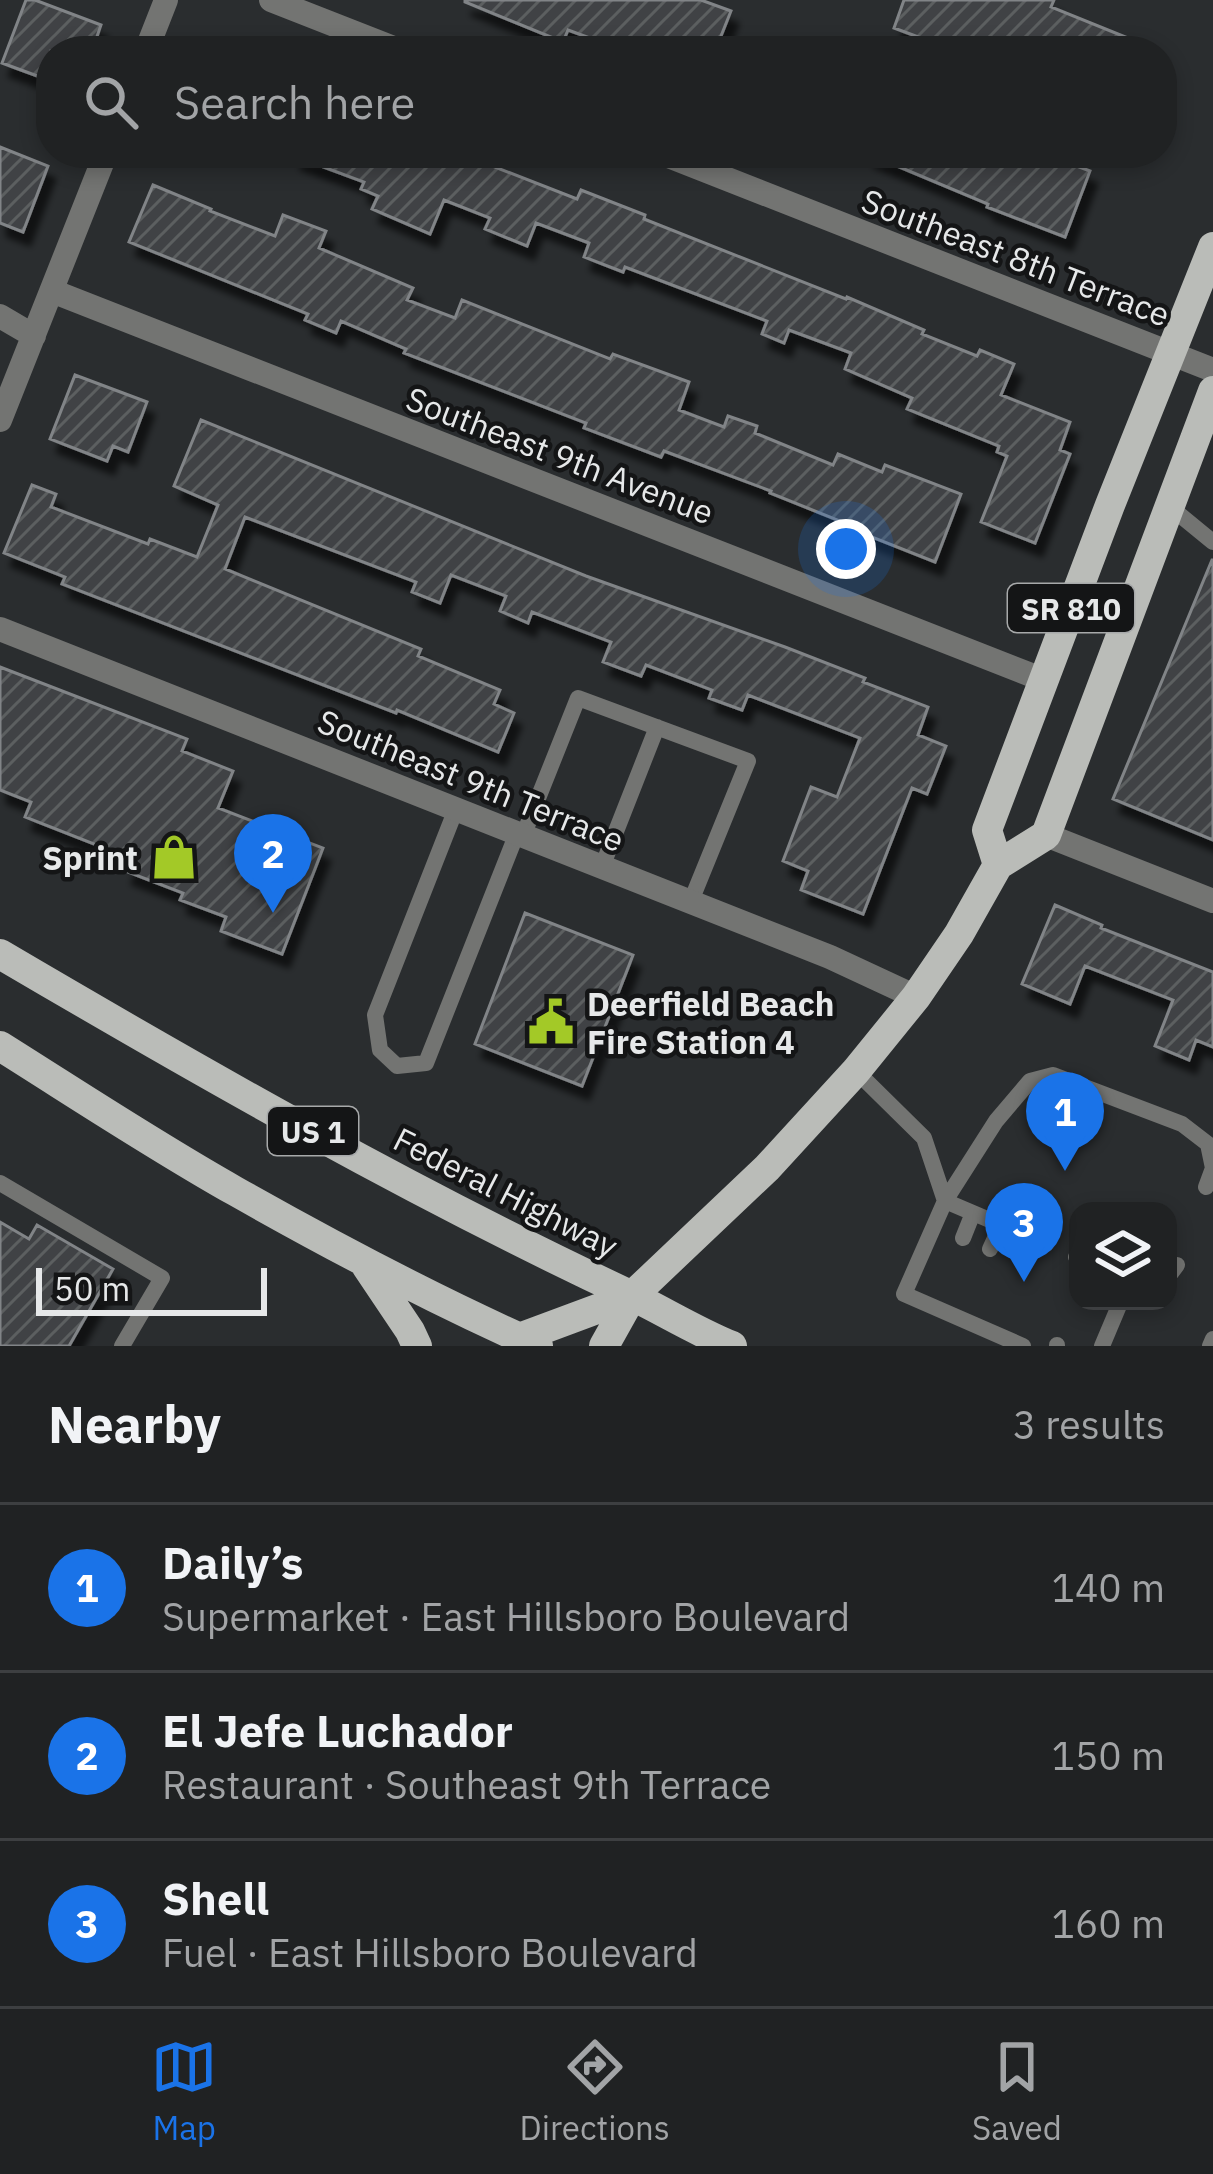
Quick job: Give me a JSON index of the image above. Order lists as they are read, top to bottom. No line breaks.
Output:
{"streets":{"main road":["SR 810","US 1","Federal Highway"],"street":["Southeast 8th Terrace","Southeast 9th Avenue","Southeast 9th Terrace"]},"crossings":[["Southeast 8th Terrace","SR 810"],["Southeast 9th Avenue","SR 810"]],"places":{"shop":["Sprint"],"public building":["Deerfield Beach Fire Station 4"]},"scale_bar":"50 m","page":{"search":"Search here","pins":["2","1","3"],"scale":"50 m","heading":["Nearby","3 results"],"list":[{"mark":"1","name":"Daily’s","note":"Supermarket · East Hillsboro Boulevard","value":"140 m"},{"mark":"2","name":"El Jefe Luchador","note":"Restaurant · Southeast 9th Terrace","value":"150 m"},{"mark":"3","name":"Shell","note":"Fuel · East Hillsboro Boulevard","value":"160 m"}],"nav":["Map","Directions","Saved"]}}
